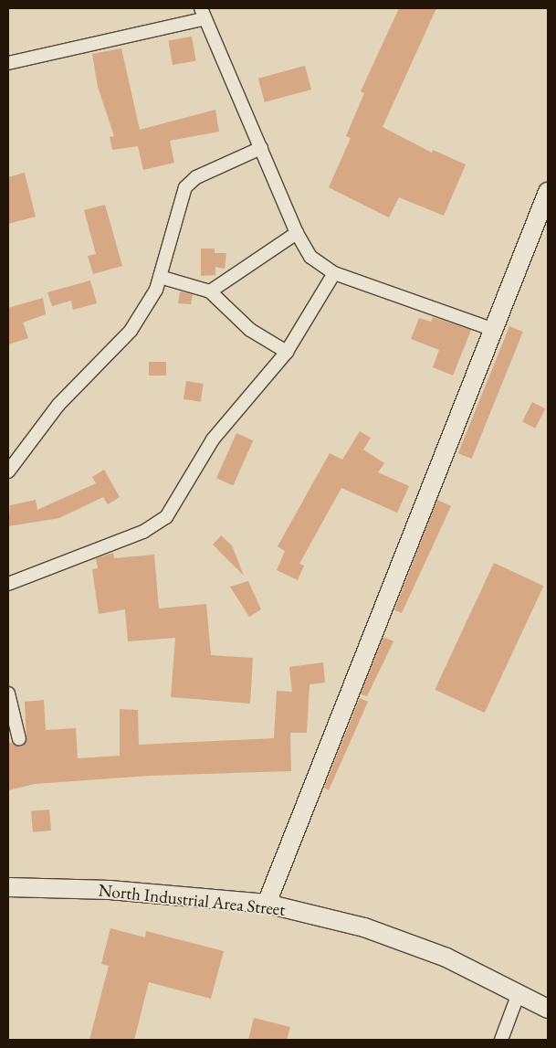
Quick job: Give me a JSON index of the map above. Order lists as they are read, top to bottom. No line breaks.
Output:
{"streets":{"street":["North Industrial Area Street"]}}
